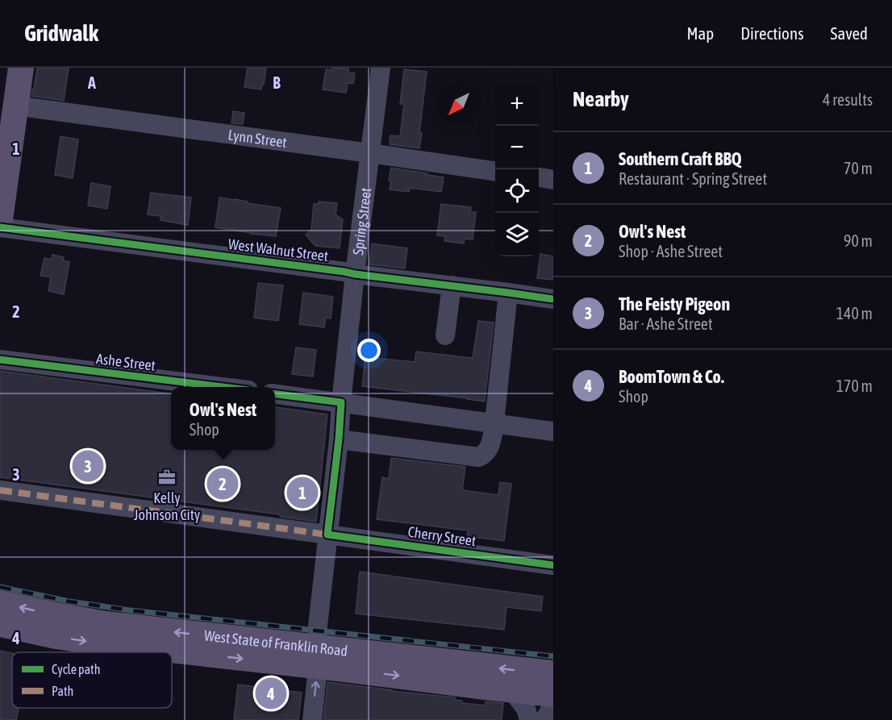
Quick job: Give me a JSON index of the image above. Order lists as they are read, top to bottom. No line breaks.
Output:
{"streets":{"main road":["West State of Franklin Road"],"street":["Lynn Street","Spring Street","West Walnut Street","Ashe Street","Cherry Street"]},"crossings":[["Lynn Street","Spring Street"],["Spring Street","West Walnut Street"],["Spring Street","Cherry Street"],["Spring Street","West State of Franklin Road"]],"places":{"office":["Kelly Johnson City"]},"legend":["Cycle path","Path"],"north":"bottom left","page":{"header":"Gridwalk","nav":["Map","Directions","Saved"],"heading":["Nearby","4 results"],"map_buttons":["+","−"],"list":[{"mark":"1","name":"Southern Craft BBQ","note":"Restaurant · Spring Street","value":"70 m"},{"mark":"2","name":"Owl's Nest","note":"Shop · Ashe Street","value":"90 m"},{"mark":"3","name":"The Feisty Pigeon","note":"Bar · Ashe Street","value":"140 m"},{"mark":"4","name":"BoomTown & Co.","note":"Shop","value":"170 m"}],"popup":["Owl's Nest","Shop"],"pins":["3","2","1","4"]},"grid":{"columns":["A","B"],"rows":["1","2","3","4"]}}
